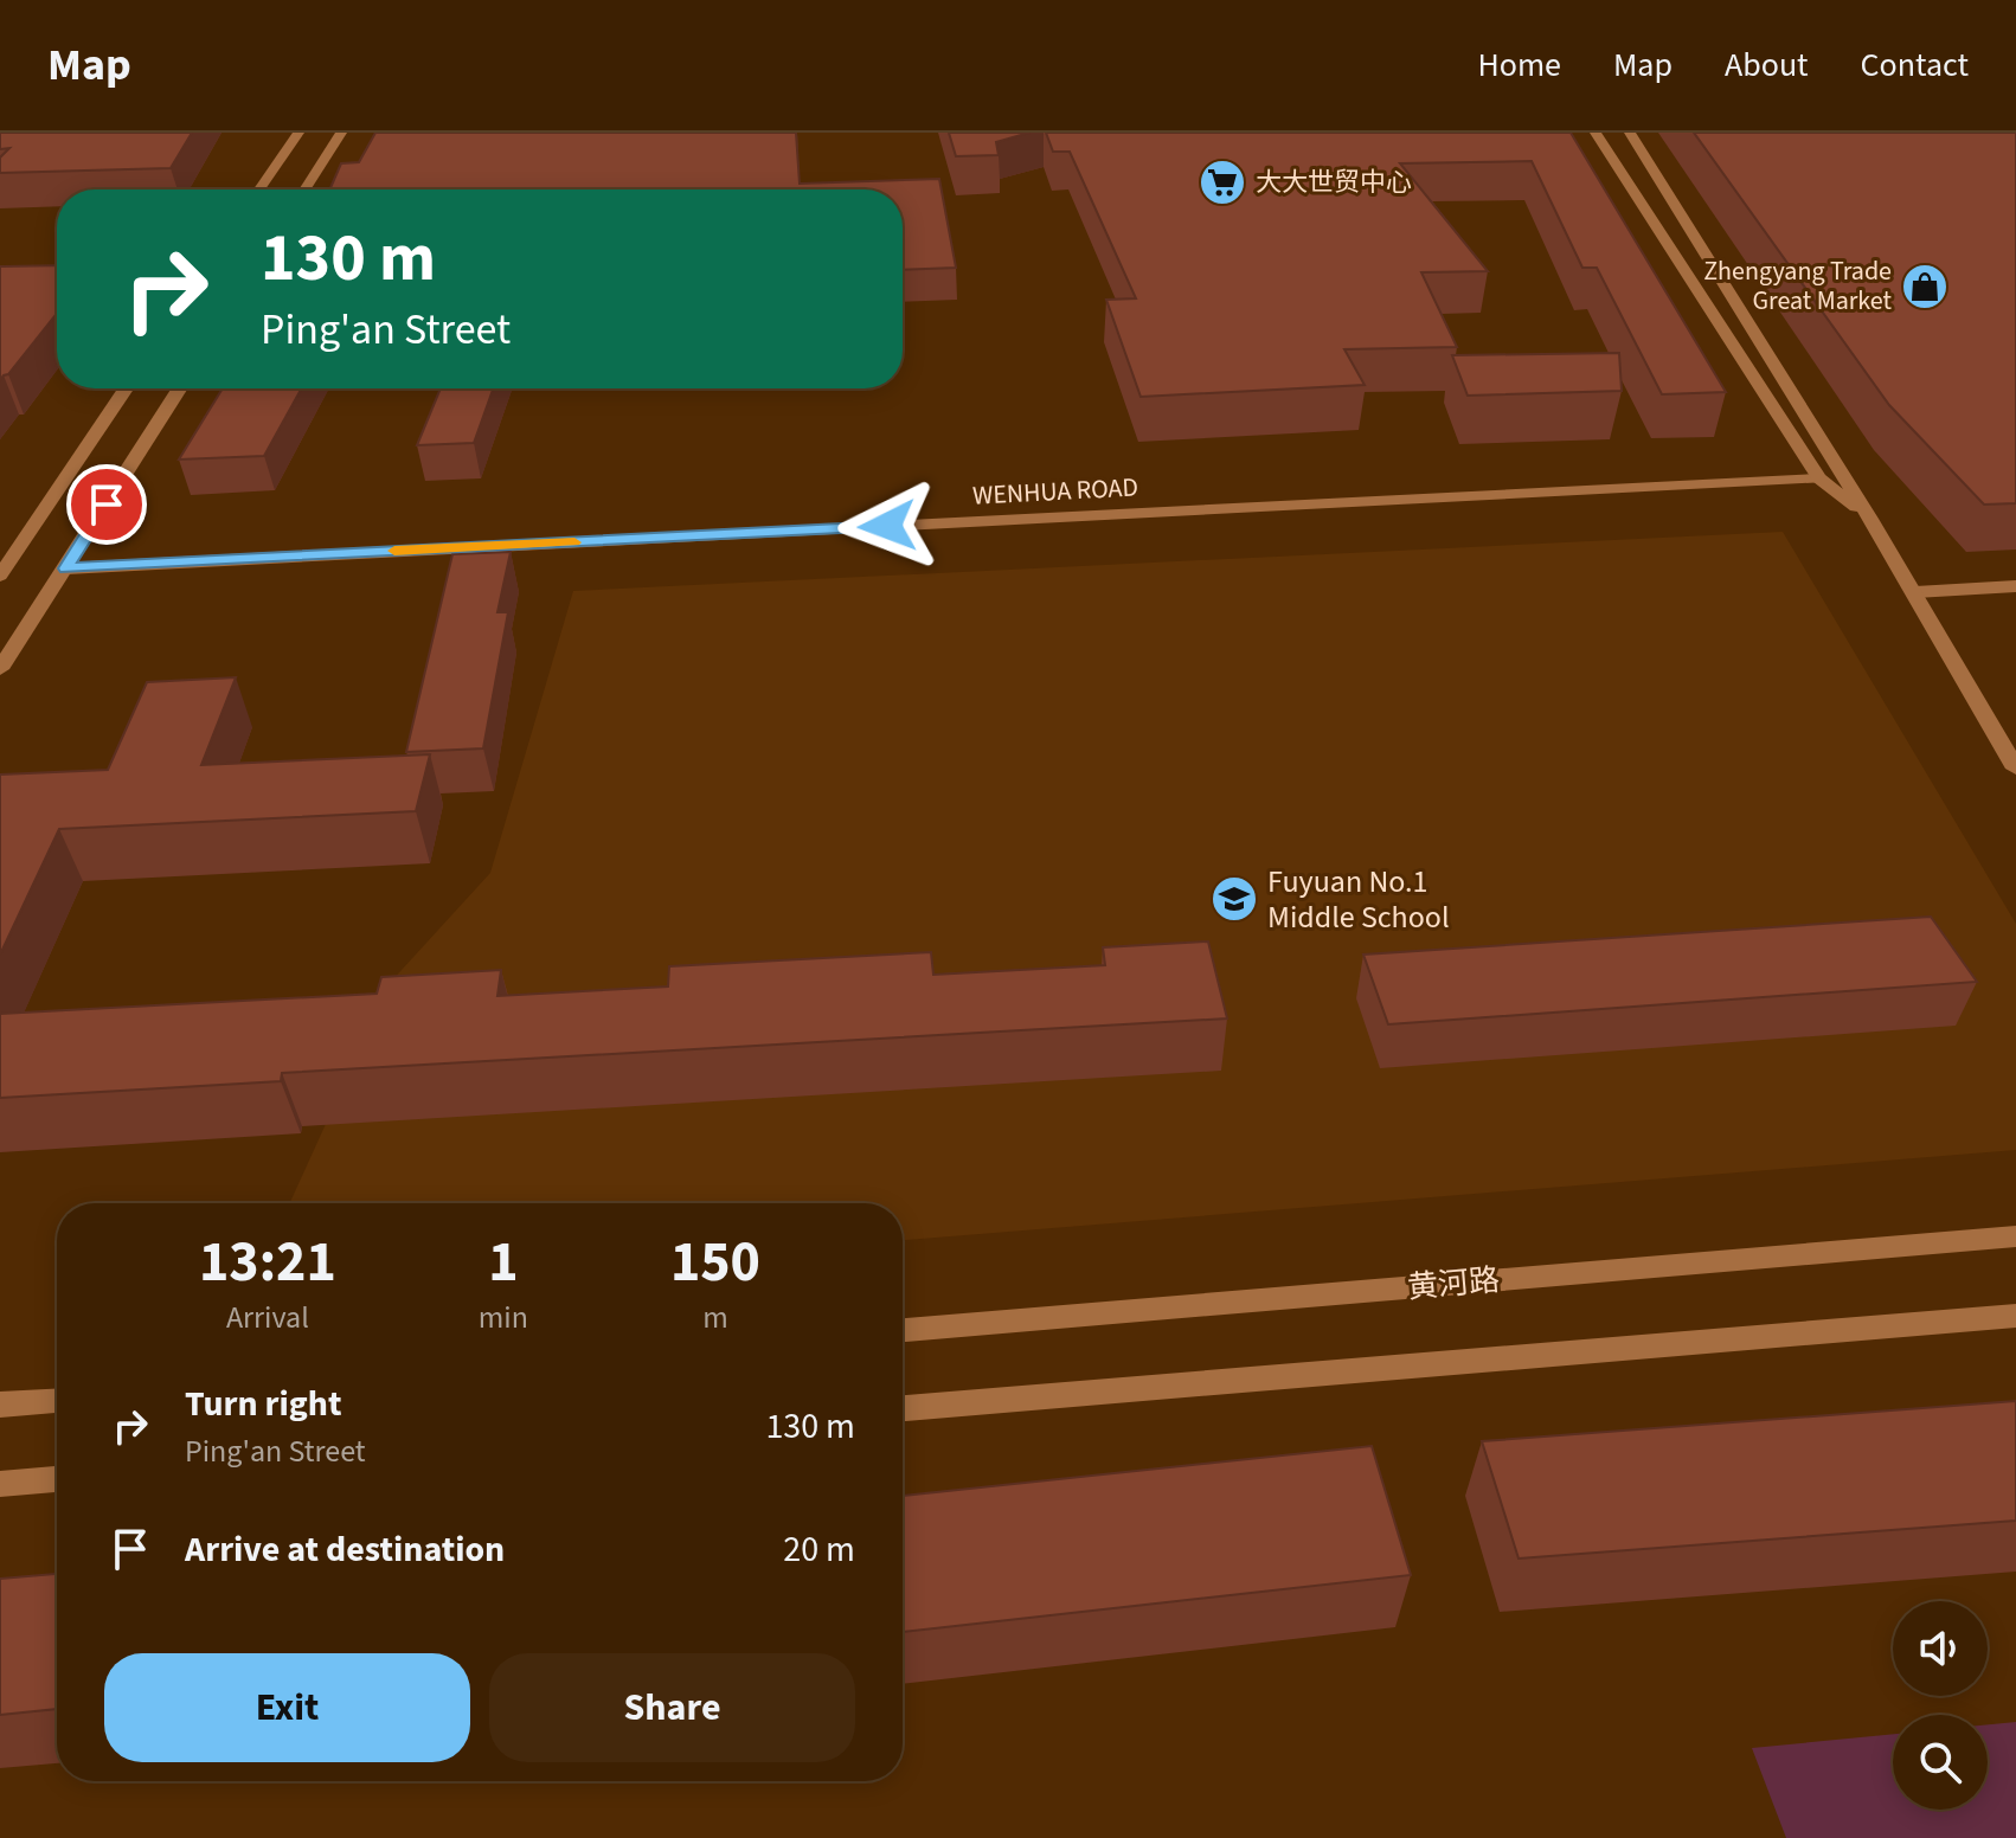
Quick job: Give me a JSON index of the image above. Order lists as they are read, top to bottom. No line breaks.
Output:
{"streets":{"main road":["WENHUA ROAD","黄河路"]},"places":{"supermarket":["大大世贸中心"],"shop":["Zhengyang Trade Great Market"],"school or university":["Fuyuan No.1 Middle School"]},"page":{"header":"Map","nav":["Home","Map","About","Contact"],"turn":["130 m","Ping'an Street"],"eta":["13:21","Arrival","1","min","150","m"],"list":[{"name":"Turn right","note":"Ping'an Street","value":"130 m"},{"name":"Arrive at destination","value":"20 m"}],"buttons":["Exit","Share"]}}
